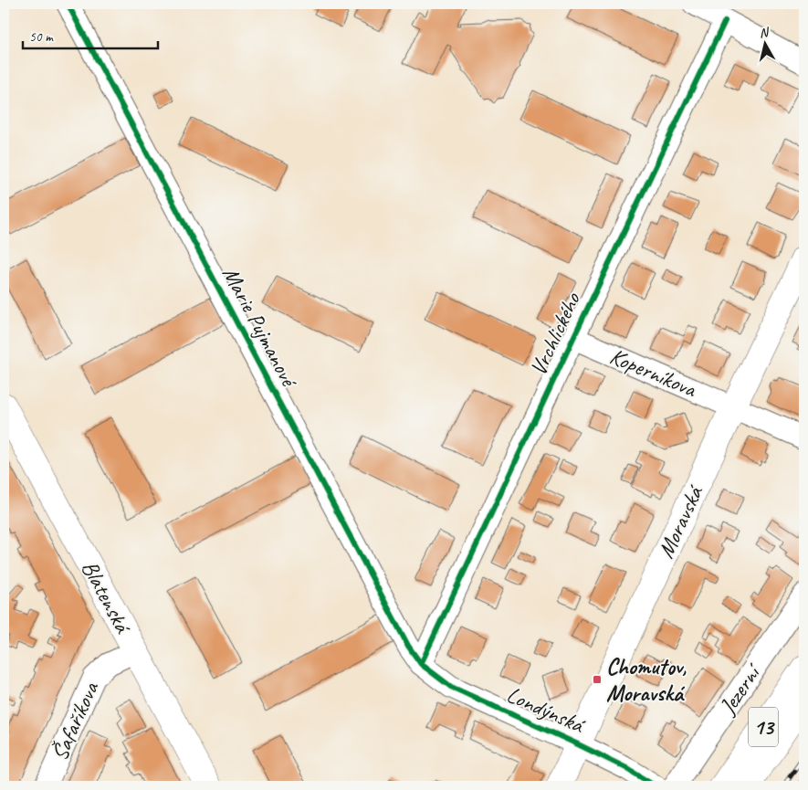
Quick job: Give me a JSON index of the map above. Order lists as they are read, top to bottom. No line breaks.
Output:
{"streets":{"main road":["Moravská","Blatenská","13"],"street":["Marie Pujmanové","Vrchlického","Koperníkova","Jezerní","Londýnská","Šafaříkova"]},"crossings":[["Marie Pujmanové","Vrchlického"],["Marie Pujmanové","Londýnská"],["Vrchlického","Koperníkova"],["Vrchlického","Londýnská"],["Koperníkova","Moravská"],["Moravská","Londýnská"],["Blatenská","Šafaříkova"]],"places":{"transit":["Chomutov, Moravská"]},"scale_bar":"50 m","north":"top"}
